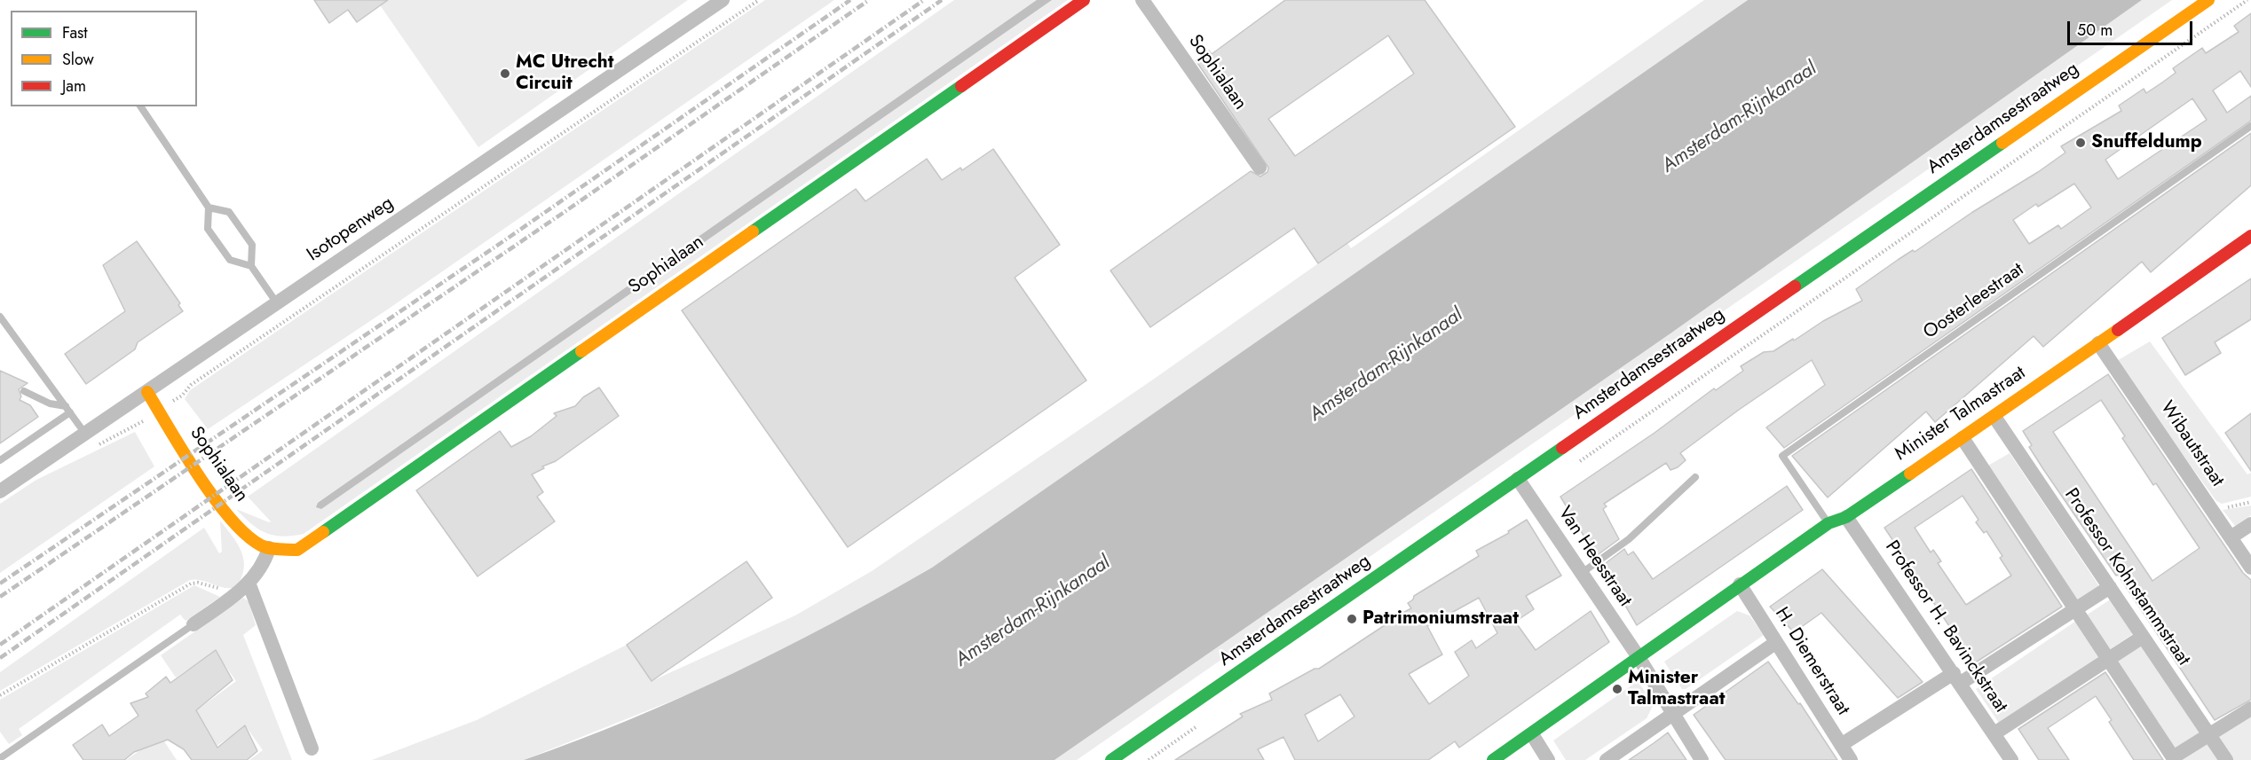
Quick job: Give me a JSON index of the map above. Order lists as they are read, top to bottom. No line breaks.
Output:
{"streets":{"street":["Sophialaan","Amsterdamsestraatweg","Isotopenweg","Minister Talmastraat","Wibautstraat","Van Heesstraat","Professor Kohnstammstraat","Professor H. Bavinckstraat","H. Diemerstraat"],"lane":["Oosterleestraat"]},"crossings":[["Sophialaan","Isotopenweg"],["Amsterdamsestraatweg","Van Heesstraat"],["Oosterleestraat","Minister Talmastraat"],["Minister Talmastraat","Wibautstraat"],["Minister Talmastraat","Van Heesstraat"],["Minister Talmastraat","Professor Kohnstammstraat"],["Minister Talmastraat","Professor H. Bavinckstraat"],["Minister Talmastraat","H. Diemerstraat"]],"water":["Amsterdam-Rijnkanaal"],"places":["MC Utrecht Circuit","Snuffeldump","Patrimoniumstraat","Minister Talmastraat"],"legend":["Fast","Slow","Jam"],"scale_bar":"50 m"}
